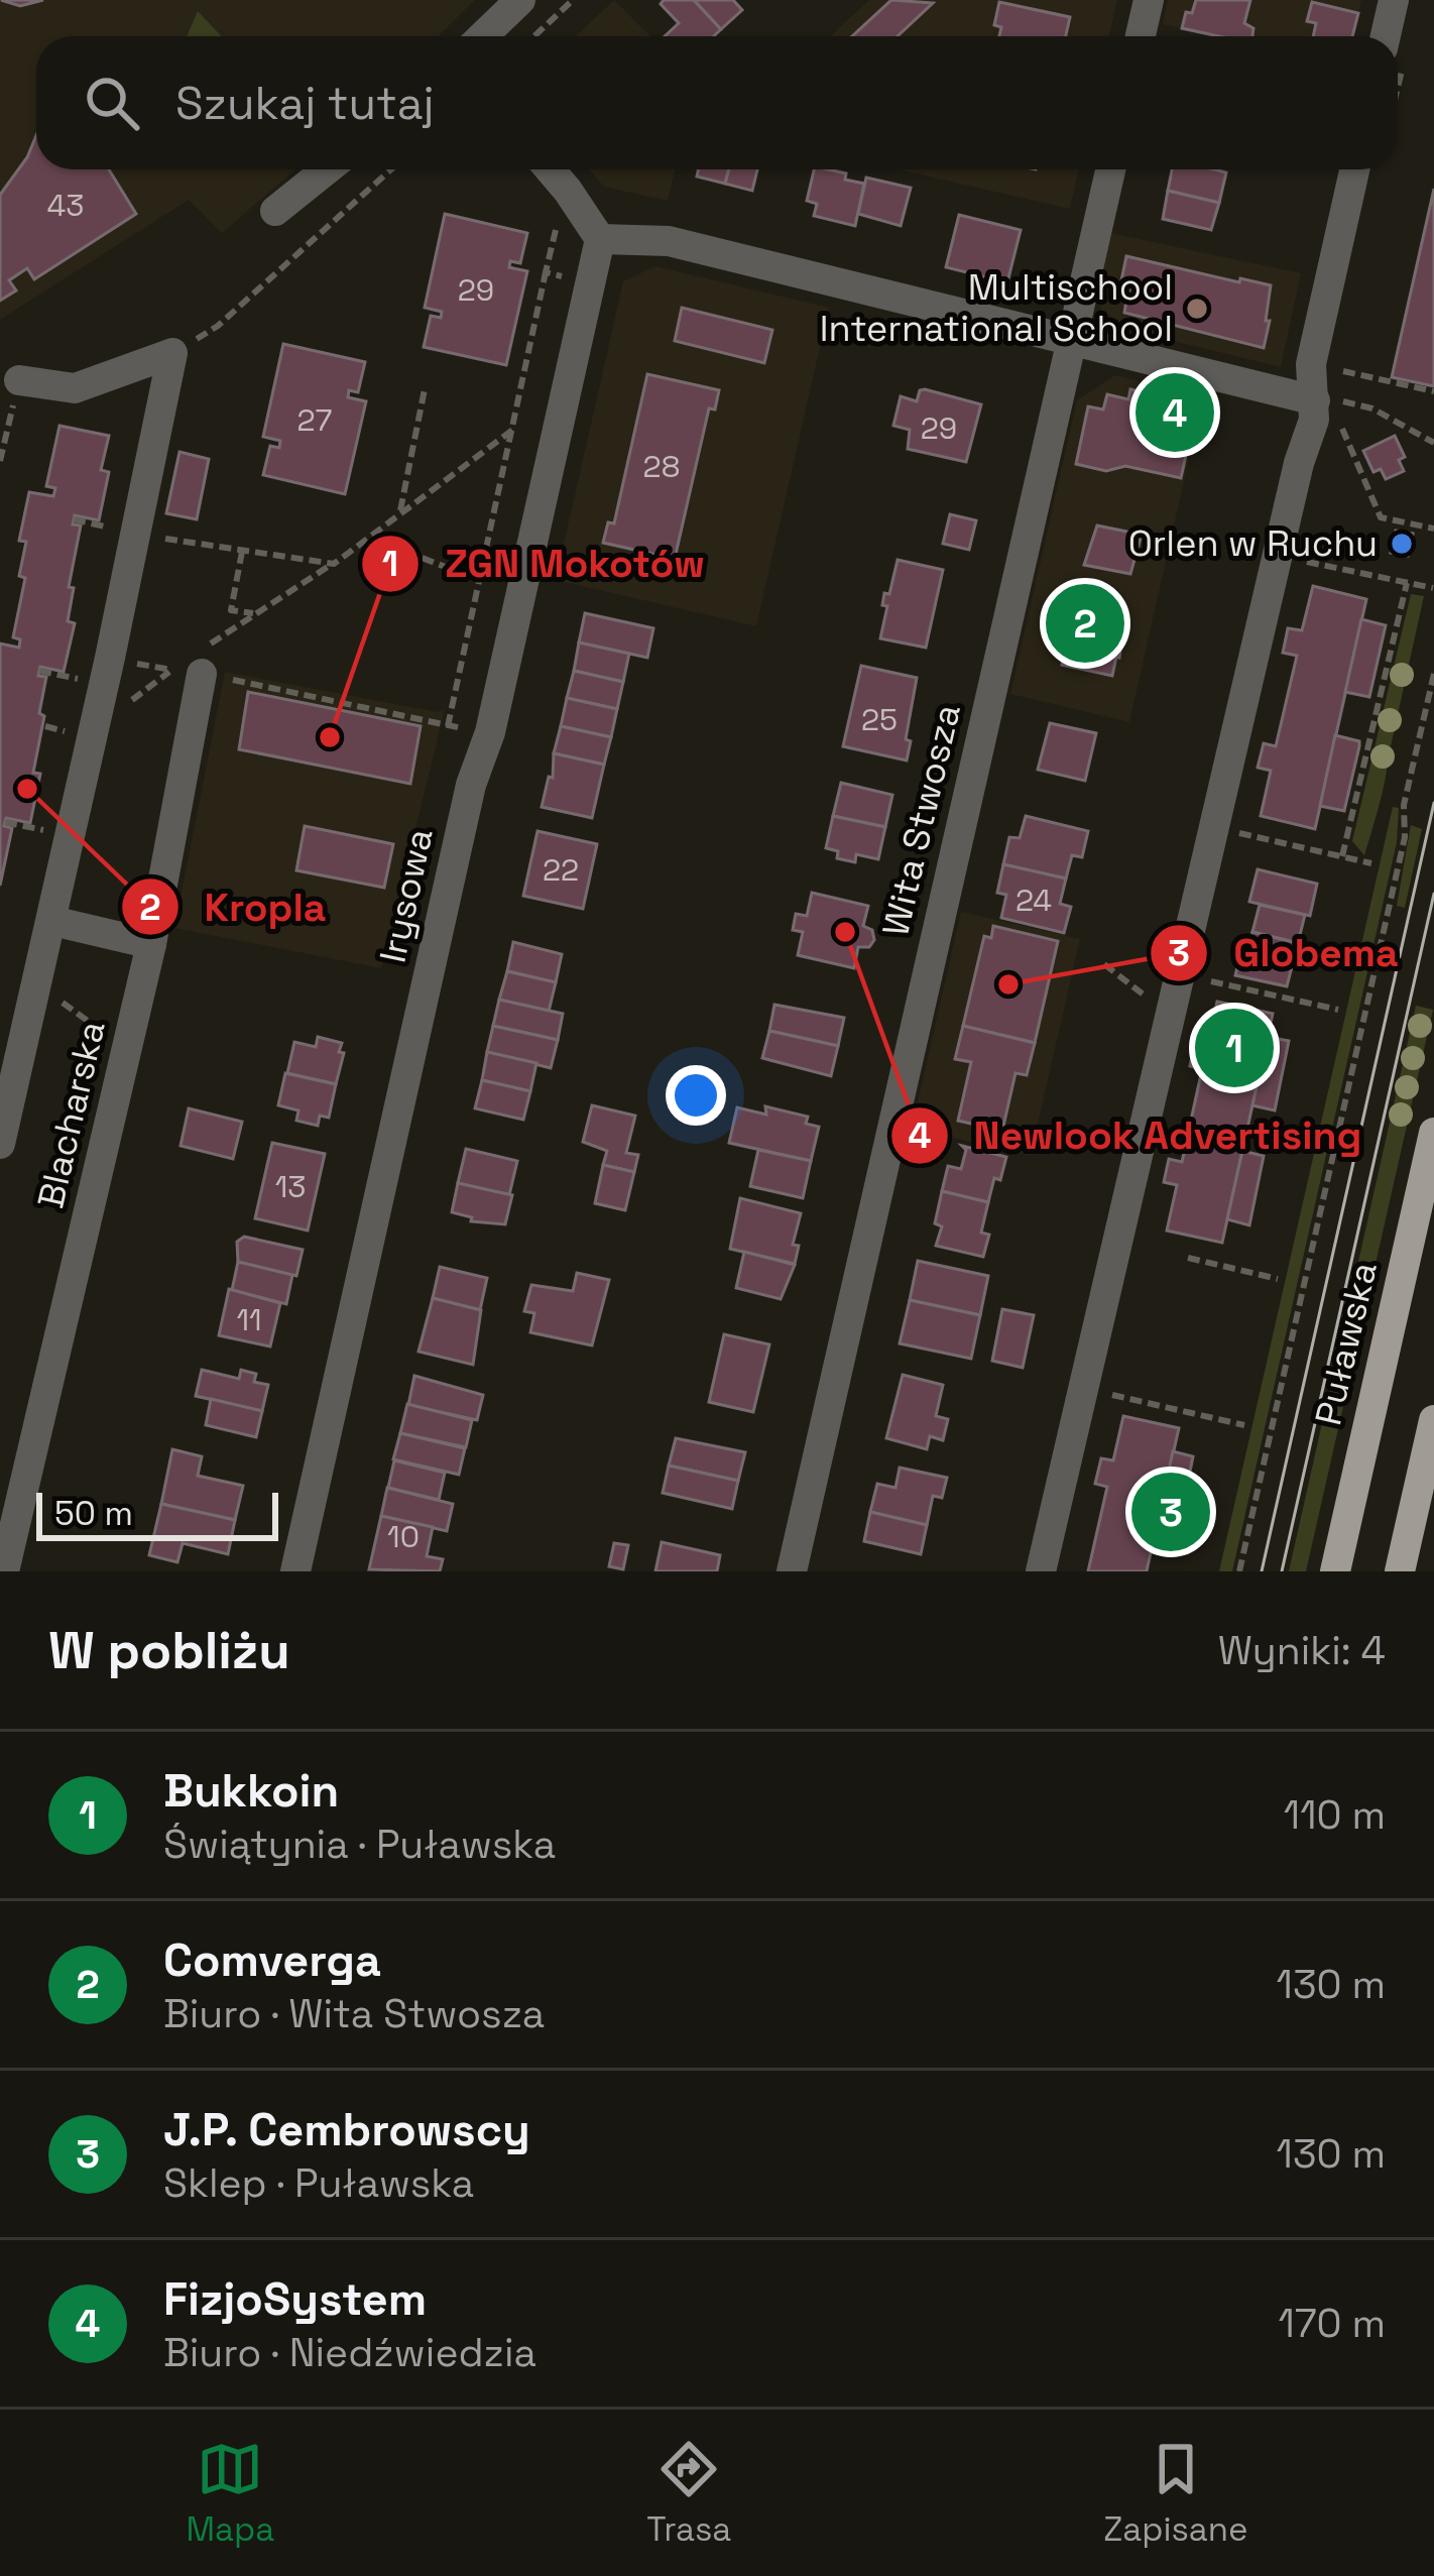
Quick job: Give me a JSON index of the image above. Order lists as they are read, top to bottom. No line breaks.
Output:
{"streets":{"main road":["Puławska"],"street":["Wita Stwosza","Irysowa","Blacharska"]},"places":["Multischool International School","Orlen w Ruchu","ZGN Mokotów","Kropla","Newlook Advertising","Globema"],"house_numbers":["43","29","27","29","28","25","22","24","13","11","10"],"scale_bar":"50 m","page":{"search":"Szukaj tutaj","pins":["4","2","1","3"],"scale":"50 m","heading":["W pobliżu","Wyniki: 4"],"list":[{"mark":"1","name":"Bukkoin","note":"Świątynia · Puławska","value":"110 m"},{"mark":"2","name":"Comverga","note":"Biuro · Wita Stwosza","value":"130 m"},{"mark":"3","name":"J.P. Cembrowscy","note":"Sklep · Puławska","value":"130 m"},{"mark":"4","name":"FizjoSystem","note":"Biuro · Niedźwiedzia","value":"170 m"}],"nav":["Mapa","Trasa","Zapisane"]}}
